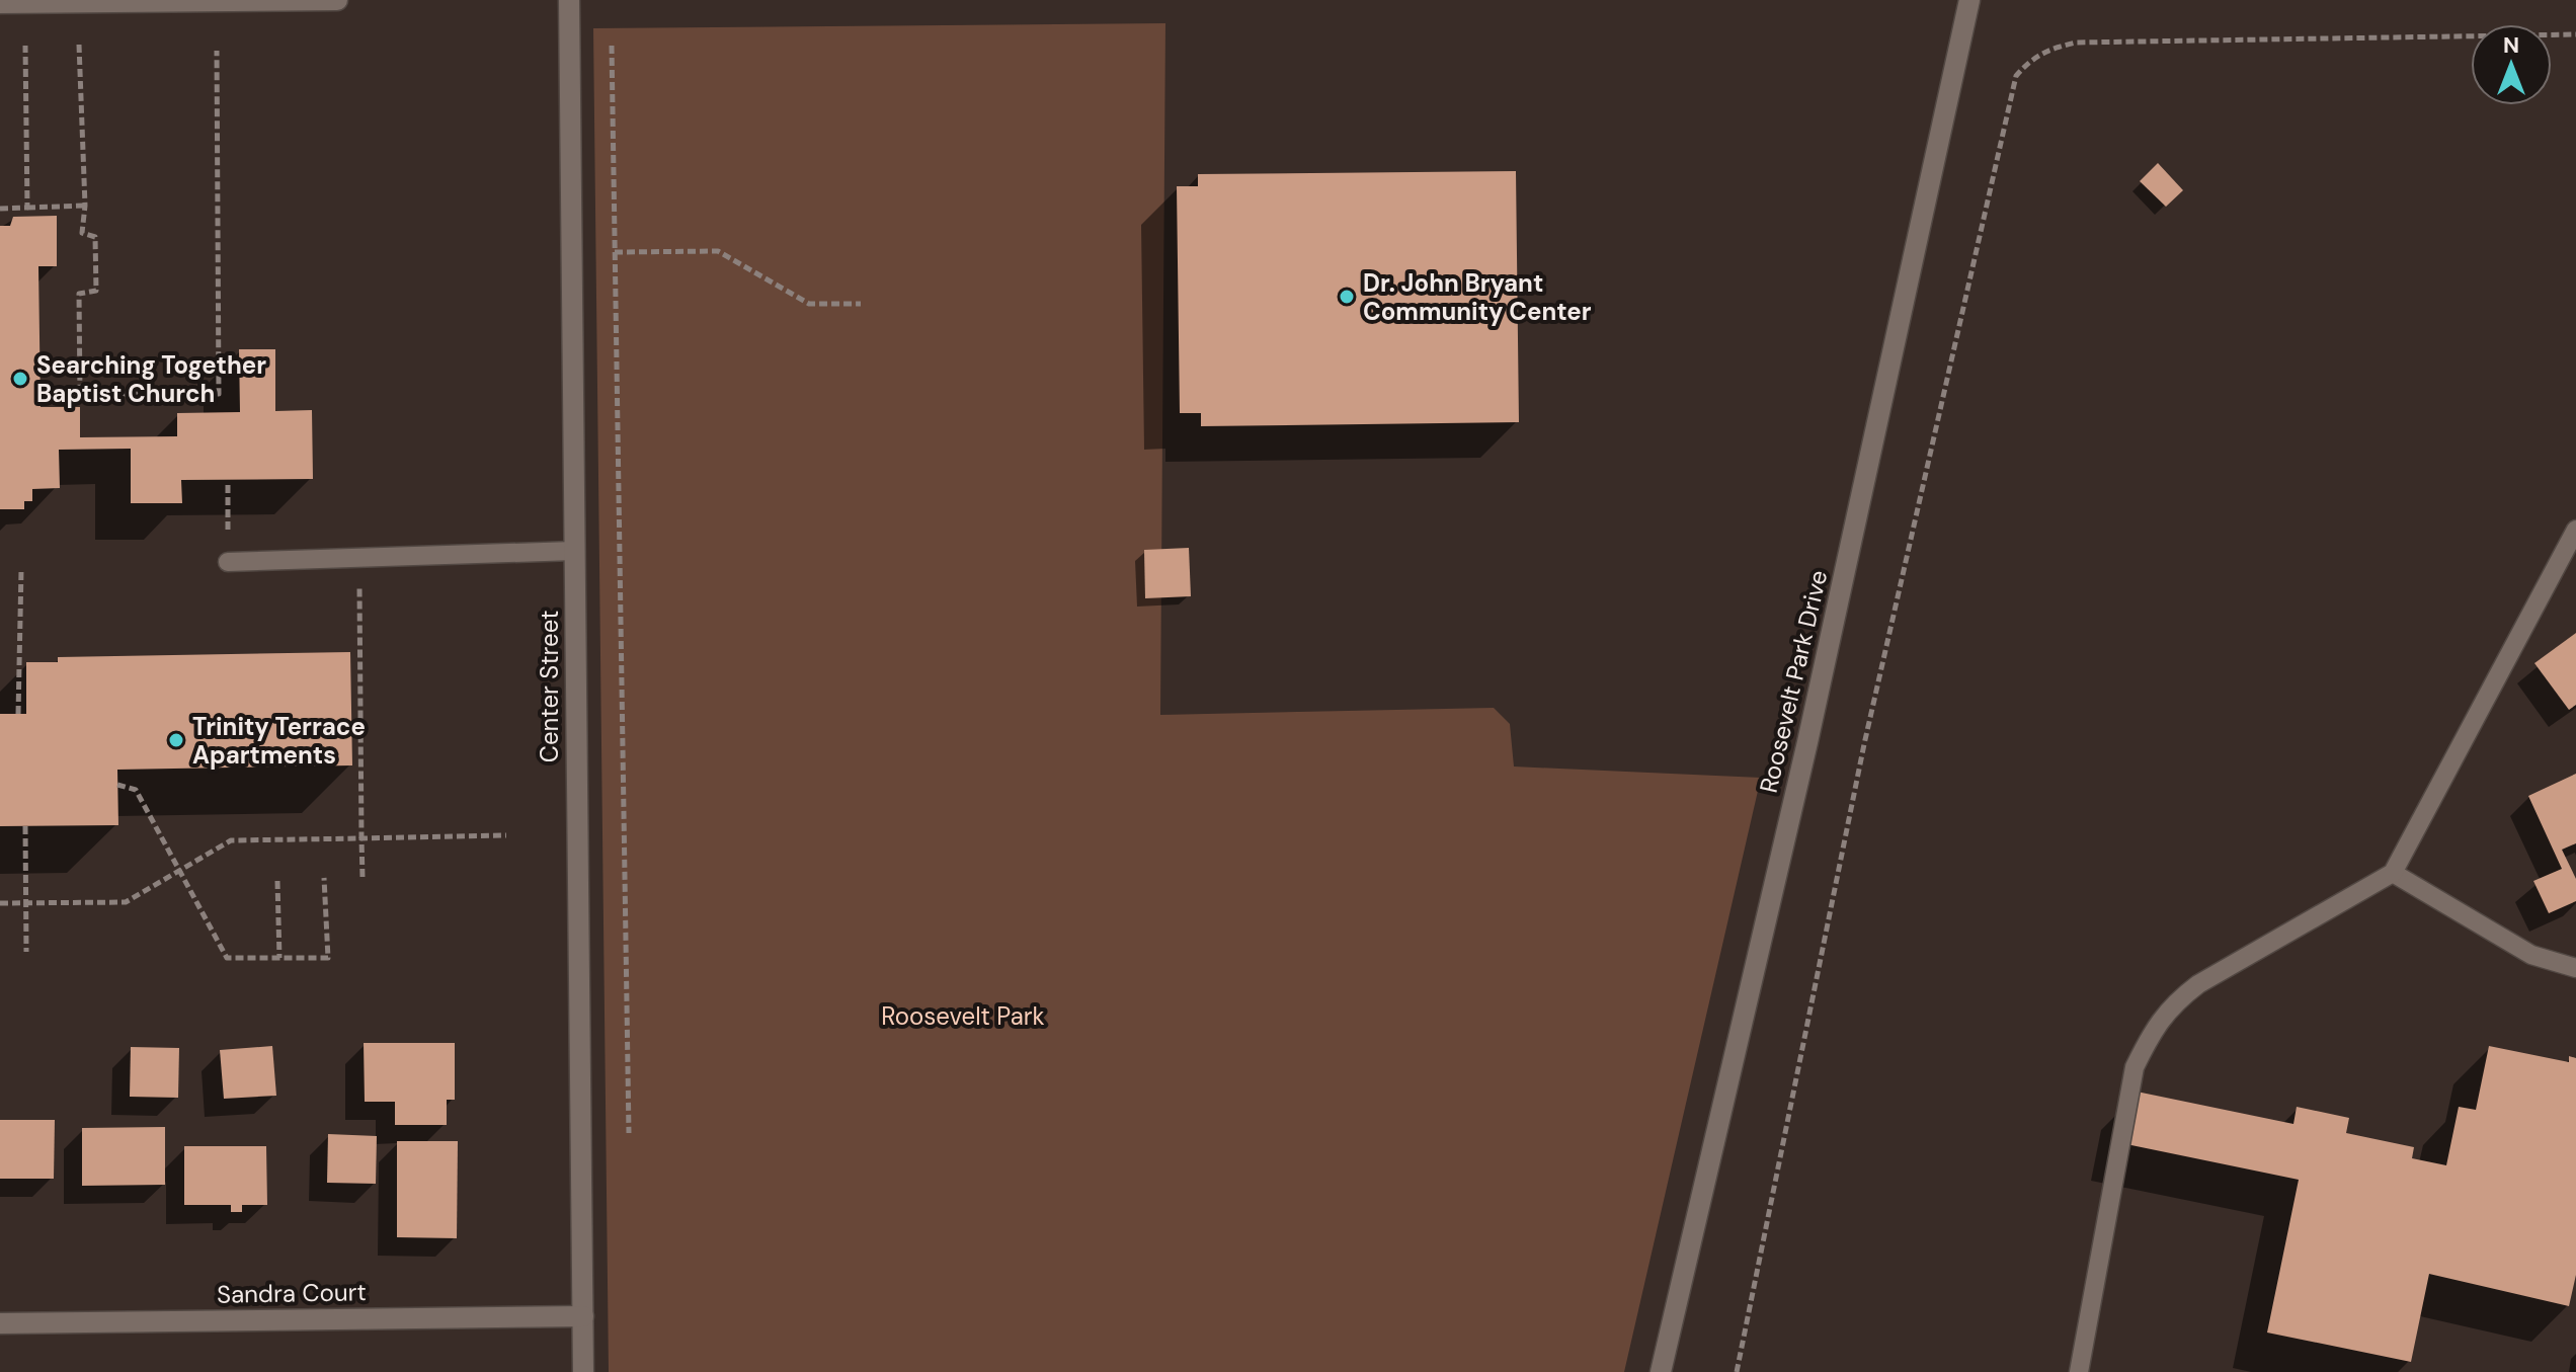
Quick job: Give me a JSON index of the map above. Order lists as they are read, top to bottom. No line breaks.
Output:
{"streets":{"street":["Roosevelt Park Drive","Center Street","Sandra Court"]},"crossings":[["Center Street","Sandra Court"]],"parks":["Roosevelt Park"],"places":["Dr. John Bryant Community Center","Searching Together Baptist Church","Trinity Terrace Apartments"],"north":"top"}
